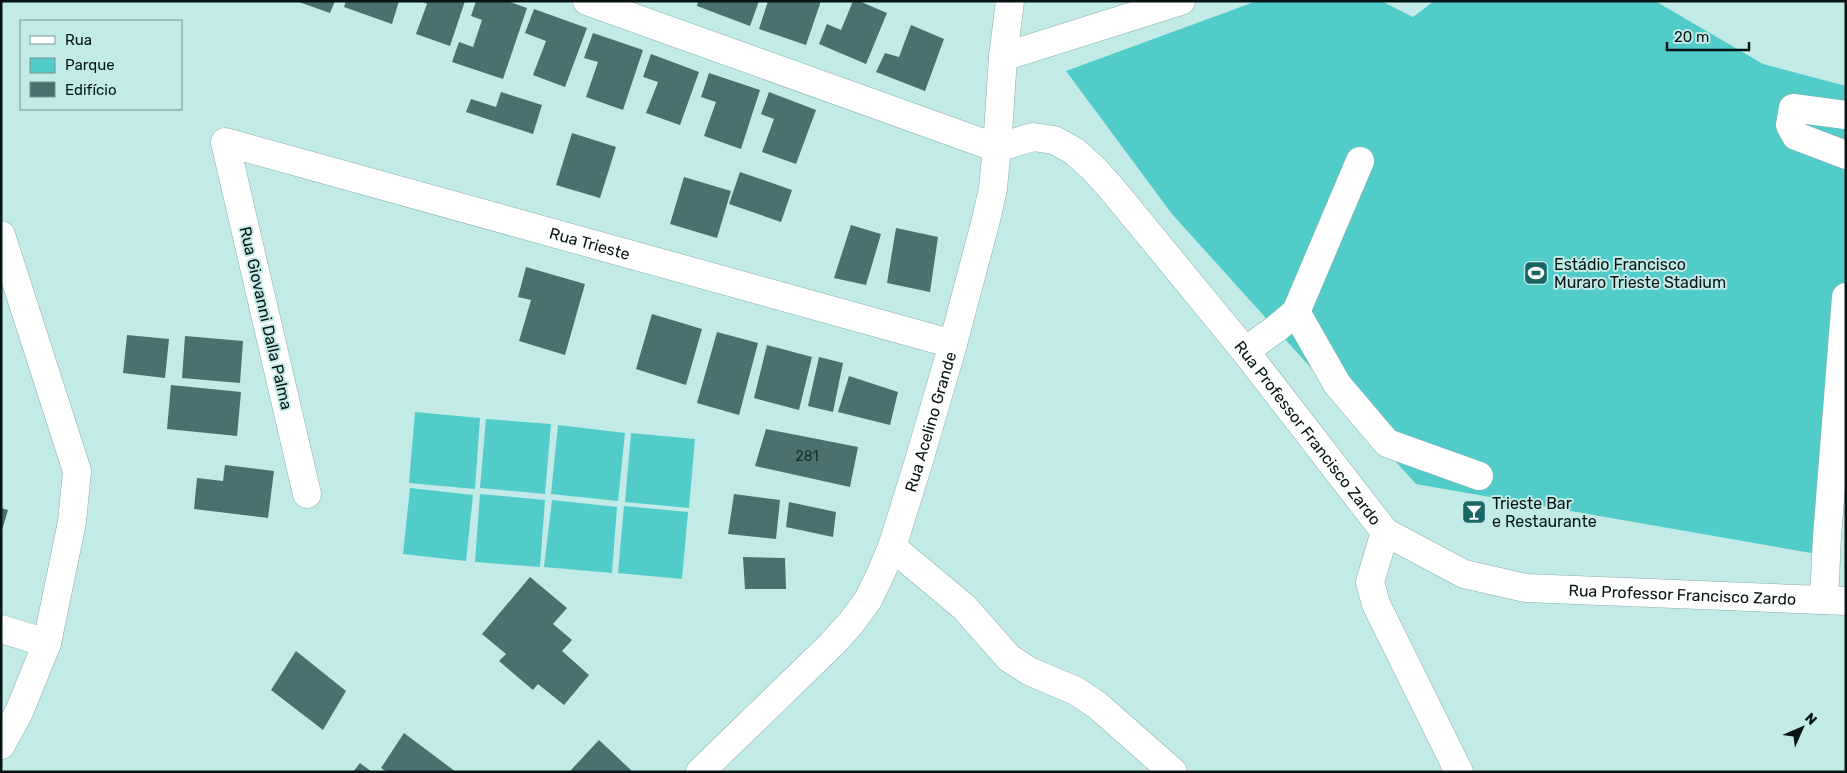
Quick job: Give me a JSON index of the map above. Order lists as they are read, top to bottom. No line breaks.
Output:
{"streets":{"street":["Rua Trieste","Rua Giovanni Dalla Palma","Rua Acelino Grande","Rua Professor Francisco Zardo"]},"crossings":[["Rua Trieste","Rua Giovanni Dalla Palma"],["Rua Trieste","Rua Acelino Grande"],["Rua Acelino Grande","Rua Professor Francisco Zardo"]],"places":{"sports":["Estádio Francisco Muraro Trieste Stadium"],"bar":["Trieste Bar e Restaurante"]},"house_numbers":["281"],"legend":["Rua","Parque","Edifício"],"scale_bar":"20 m","north":"top right"}
